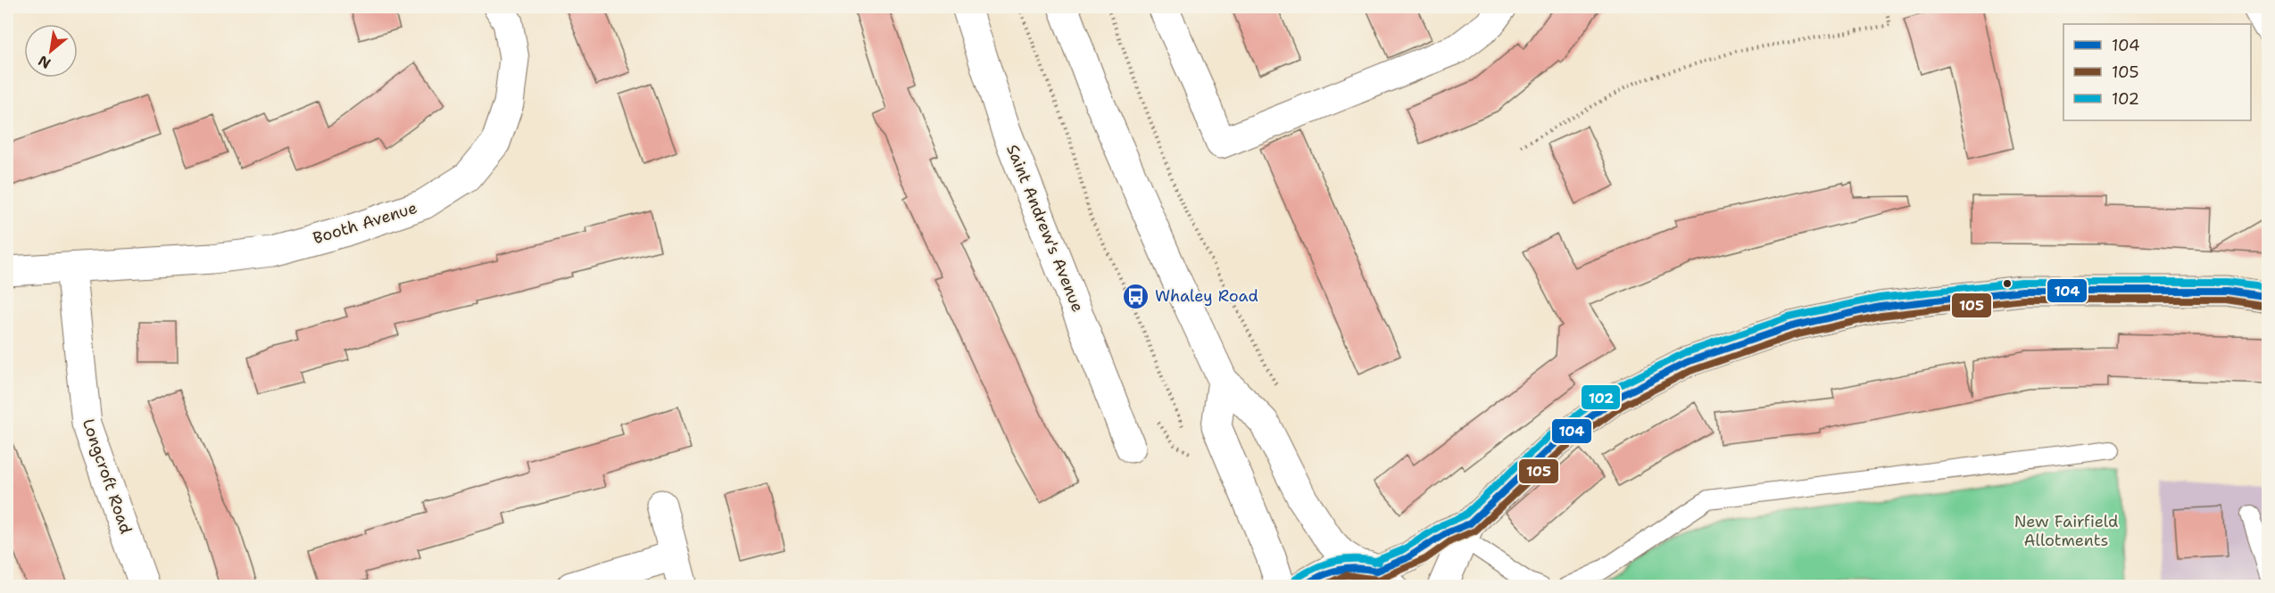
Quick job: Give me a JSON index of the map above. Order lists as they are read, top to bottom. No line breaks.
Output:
{"streets":{"street":["Booth Avenue","Saint Andrew's Avenue","Longcroft Road"]},"crossings":[["Booth Avenue","Longcroft Road"]],"parks":["New Fairfield Allotments"],"places":{"bus stop":["Whaley Road"]},"lines":["transit line 102","transit line 104","transit line 105"],"legend":["104","105","102"],"north":"bottom left"}
